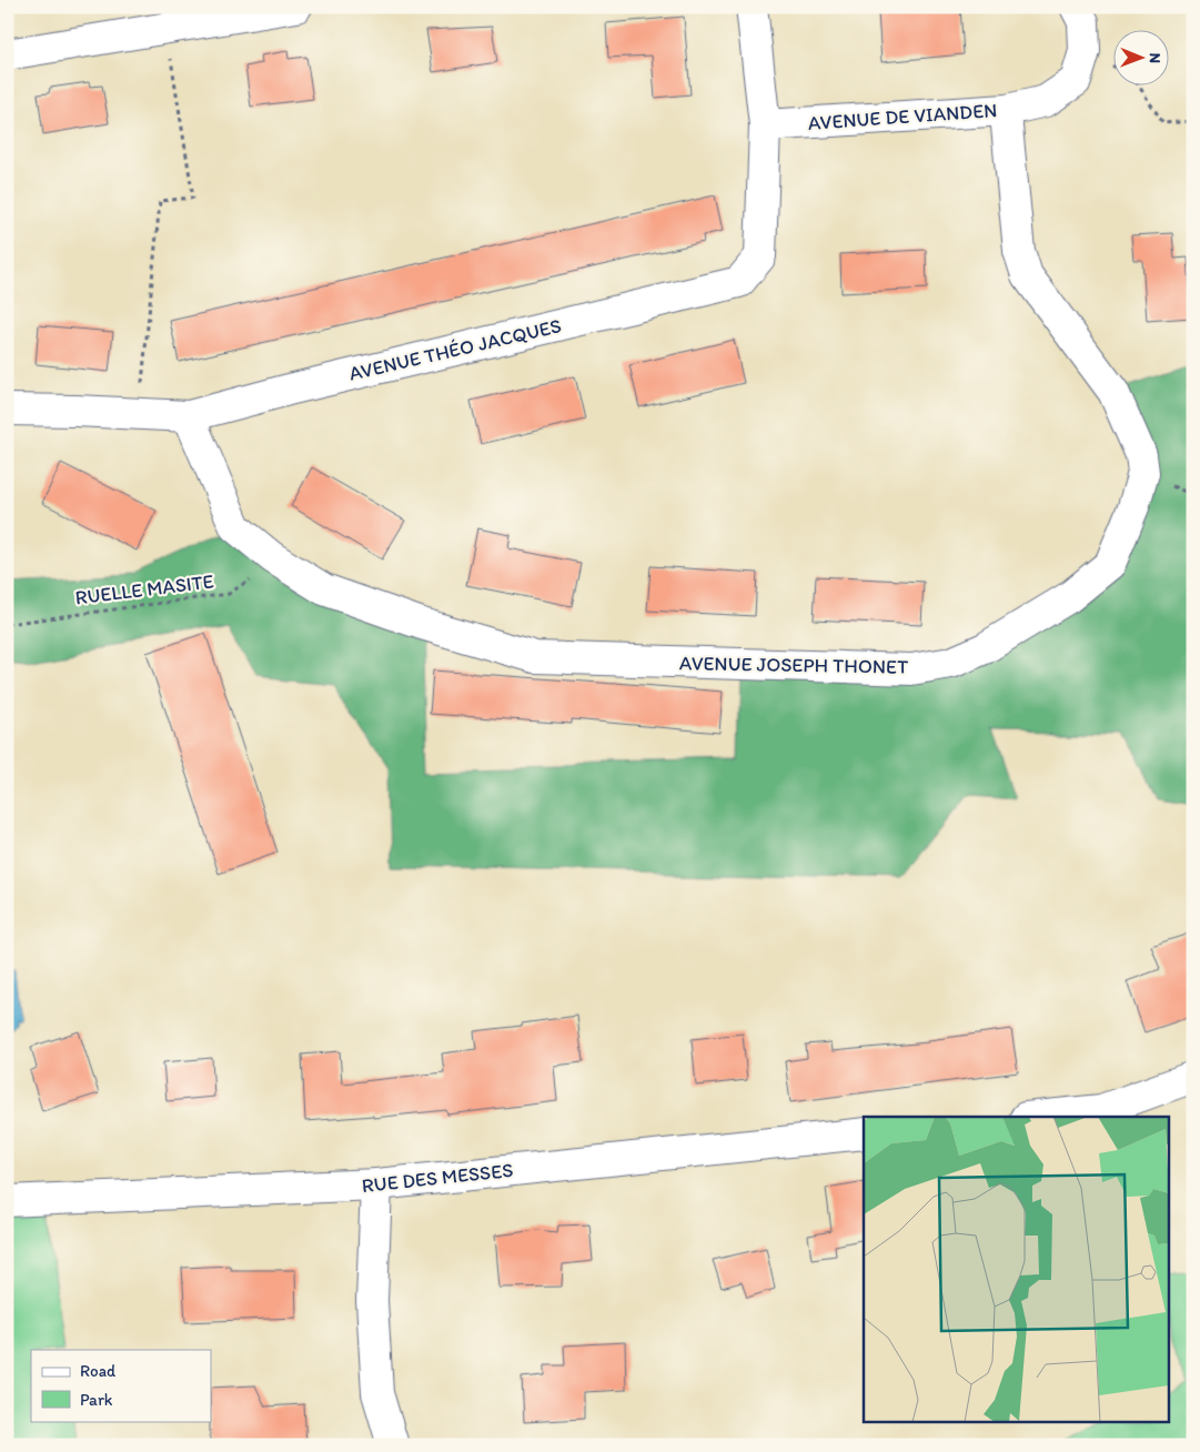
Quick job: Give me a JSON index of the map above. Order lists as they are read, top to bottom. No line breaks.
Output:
{"streets":{"street":["AVENUE DE VIANDEN","AVENUE THÉO JACQUES","AVENUE JOSEPH THONET","RUE DES MESSES"],"path":["RUELLE MASITE"]},"crossings":[["AVENUE DE VIANDEN","AVENUE THÉO JACQUES"],["AVENUE DE VIANDEN","AVENUE JOSEPH THONET"],["AVENUE THÉO JACQUES","AVENUE JOSEPH THONET"],["RUELLE MASITE","AVENUE JOSEPH THONET"]],"legend":["Road","Park"],"north":"right"}
